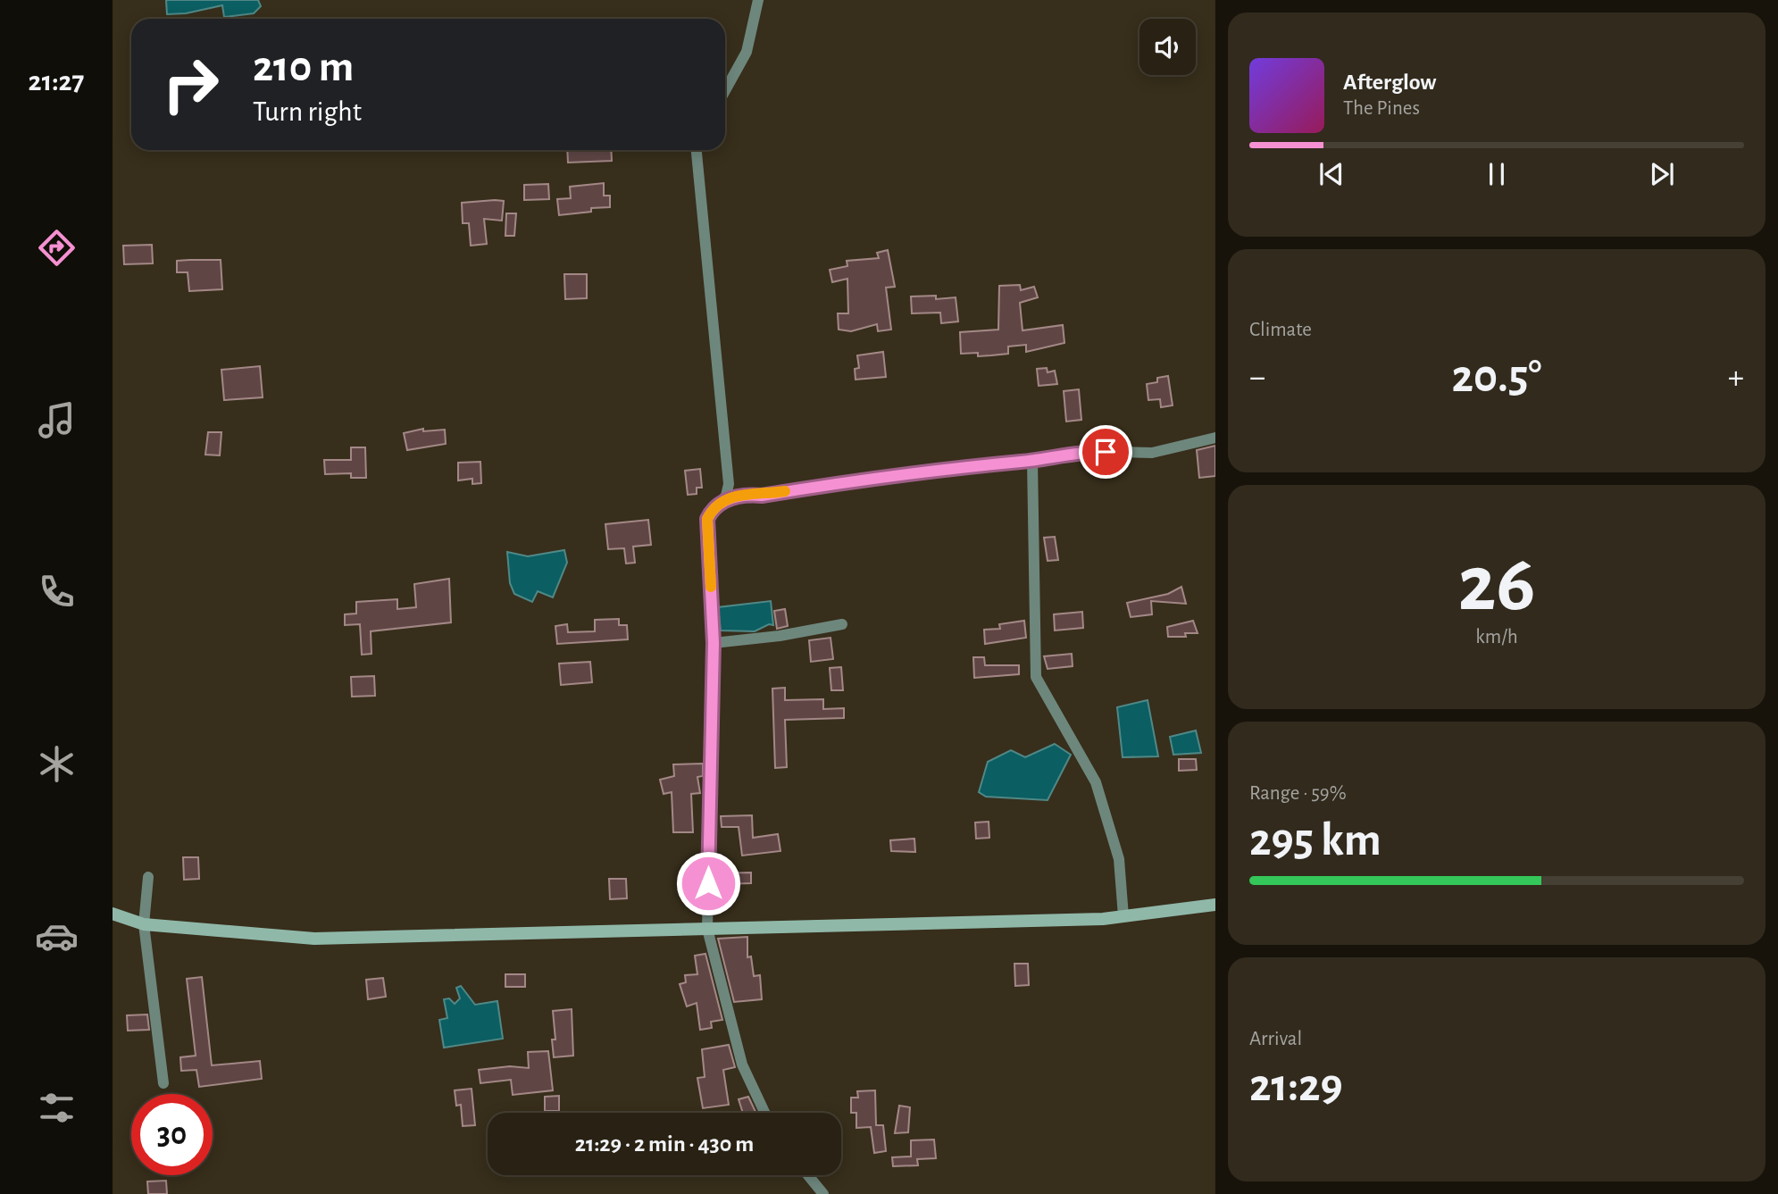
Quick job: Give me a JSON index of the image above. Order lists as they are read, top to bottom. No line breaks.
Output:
{"page":{"tabs":"21:27","turn":["210 m","Turn right"],"song":["Afterglow","The Pines"],"tile":["Climate",["26","km/h"],["Range · 59%","295 km"],["Arrival","21:29"]],"heat":["−","20.5°","+"],"limit":"30","trip":"21:29 · 2 min · 430 m"}}
